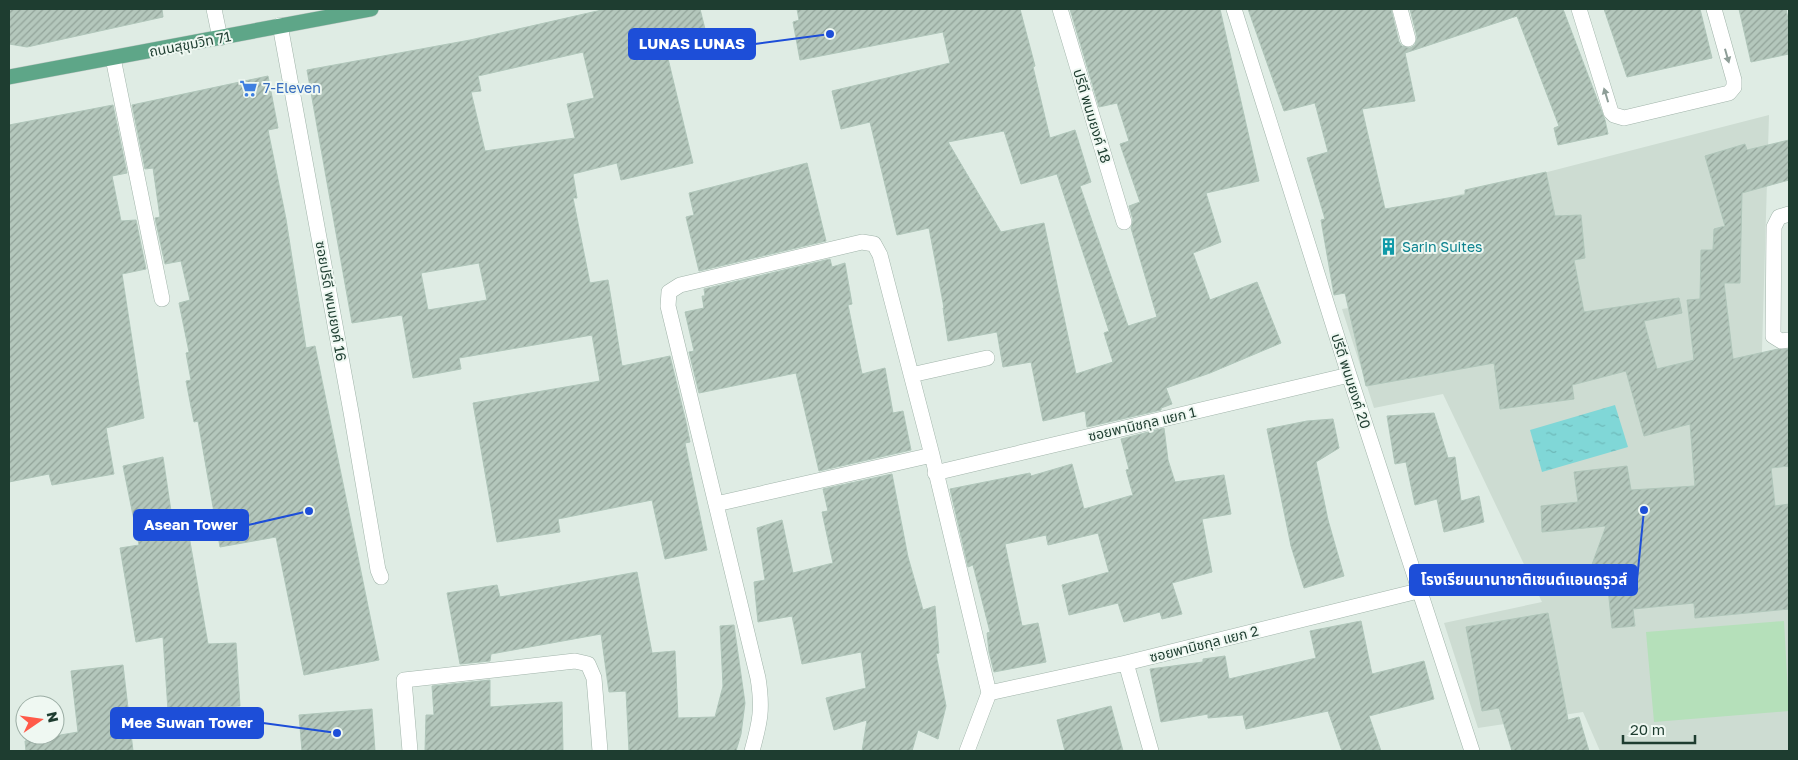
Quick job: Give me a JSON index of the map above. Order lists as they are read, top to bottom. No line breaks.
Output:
{"streets":{"main road":["ถนนสุขุมวิท 71"],"street":["ปรีดี พนมยงค์ 18","ซอยปรีดี พนมยงค์ 16","ปรีดี พนมยงค์ 20","ซอยพานิชกุล แยก 1","ซอยพานิชกุล แยก 2"]},"crossings":[["ถนนสุขุมวิท 71","ซอยปรีดี พนมยงค์ 16"],["ปรีดี พนมยงค์ 20","ซอยพานิชกุล แยก 1"],["ปรีดี พนมยงค์ 20","ซอยพานิชกุล แยก 2"]],"places":{"other":["LUNAS LUNAS","โรงเรียนนานาชาติเซนต์แอนดรูวส์","Asean Tower","Mee Suwan Tower"],"supermarket":["7-Eleven"],"building":["Sarin Suites"]},"scale_bar":"20 m","north":"right"}
